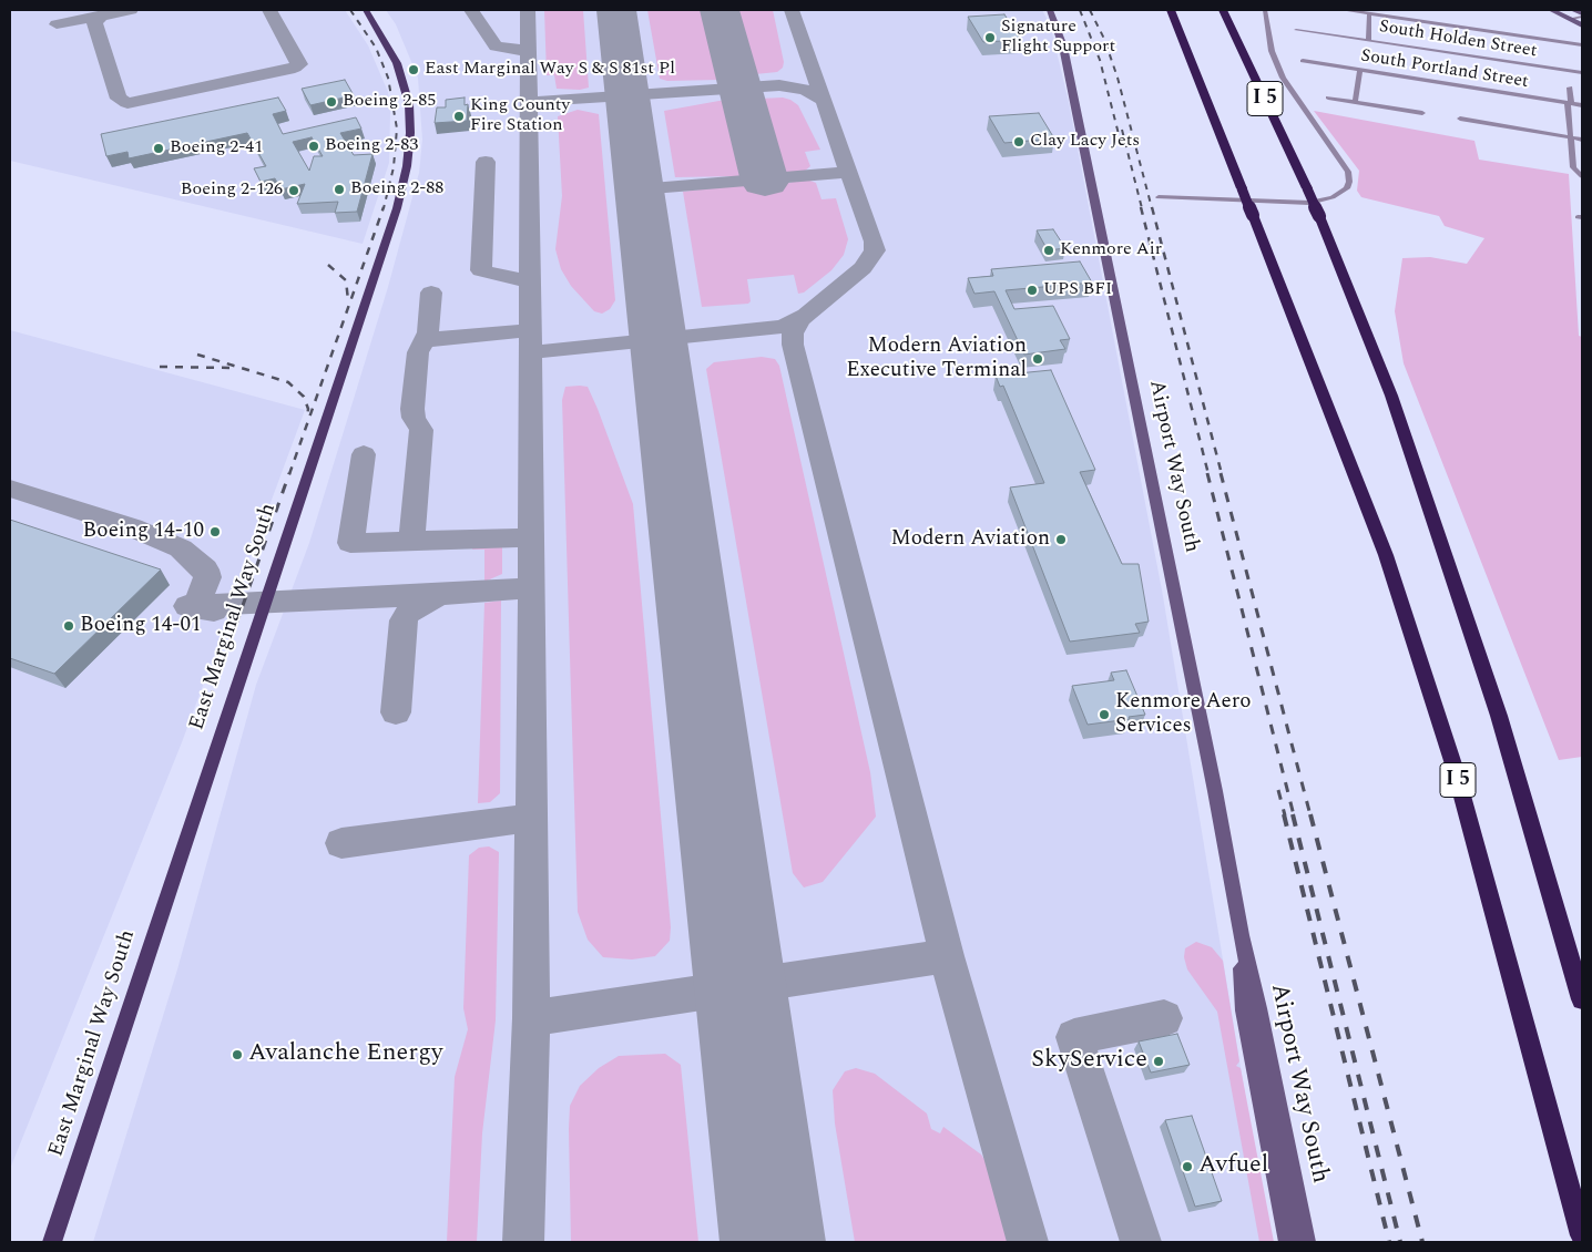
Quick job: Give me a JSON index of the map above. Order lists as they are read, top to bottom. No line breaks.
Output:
{"streets":{"highway":["I 5"],"main road":["Airport Way South","East Marginal Way South"],"street":["South Holden Street","South Portland Street"]},"places":["Signature Flight Support","East Marginal Way S & S 81st Pl","Boeing 2-85","King County Fire Station","Clay Lacy Jets","Boeing 2-83","Boeing 2-41","Boeing 2-88","Boeing 2-126","Kenmore Air","UPS BFI","Modern Aviation Executive Terminal","Boeing 14-10","Modern Aviation","Boeing 14-01","Kenmore Aero Services","Avalanche Energy","SkyService","Avfuel"]}
